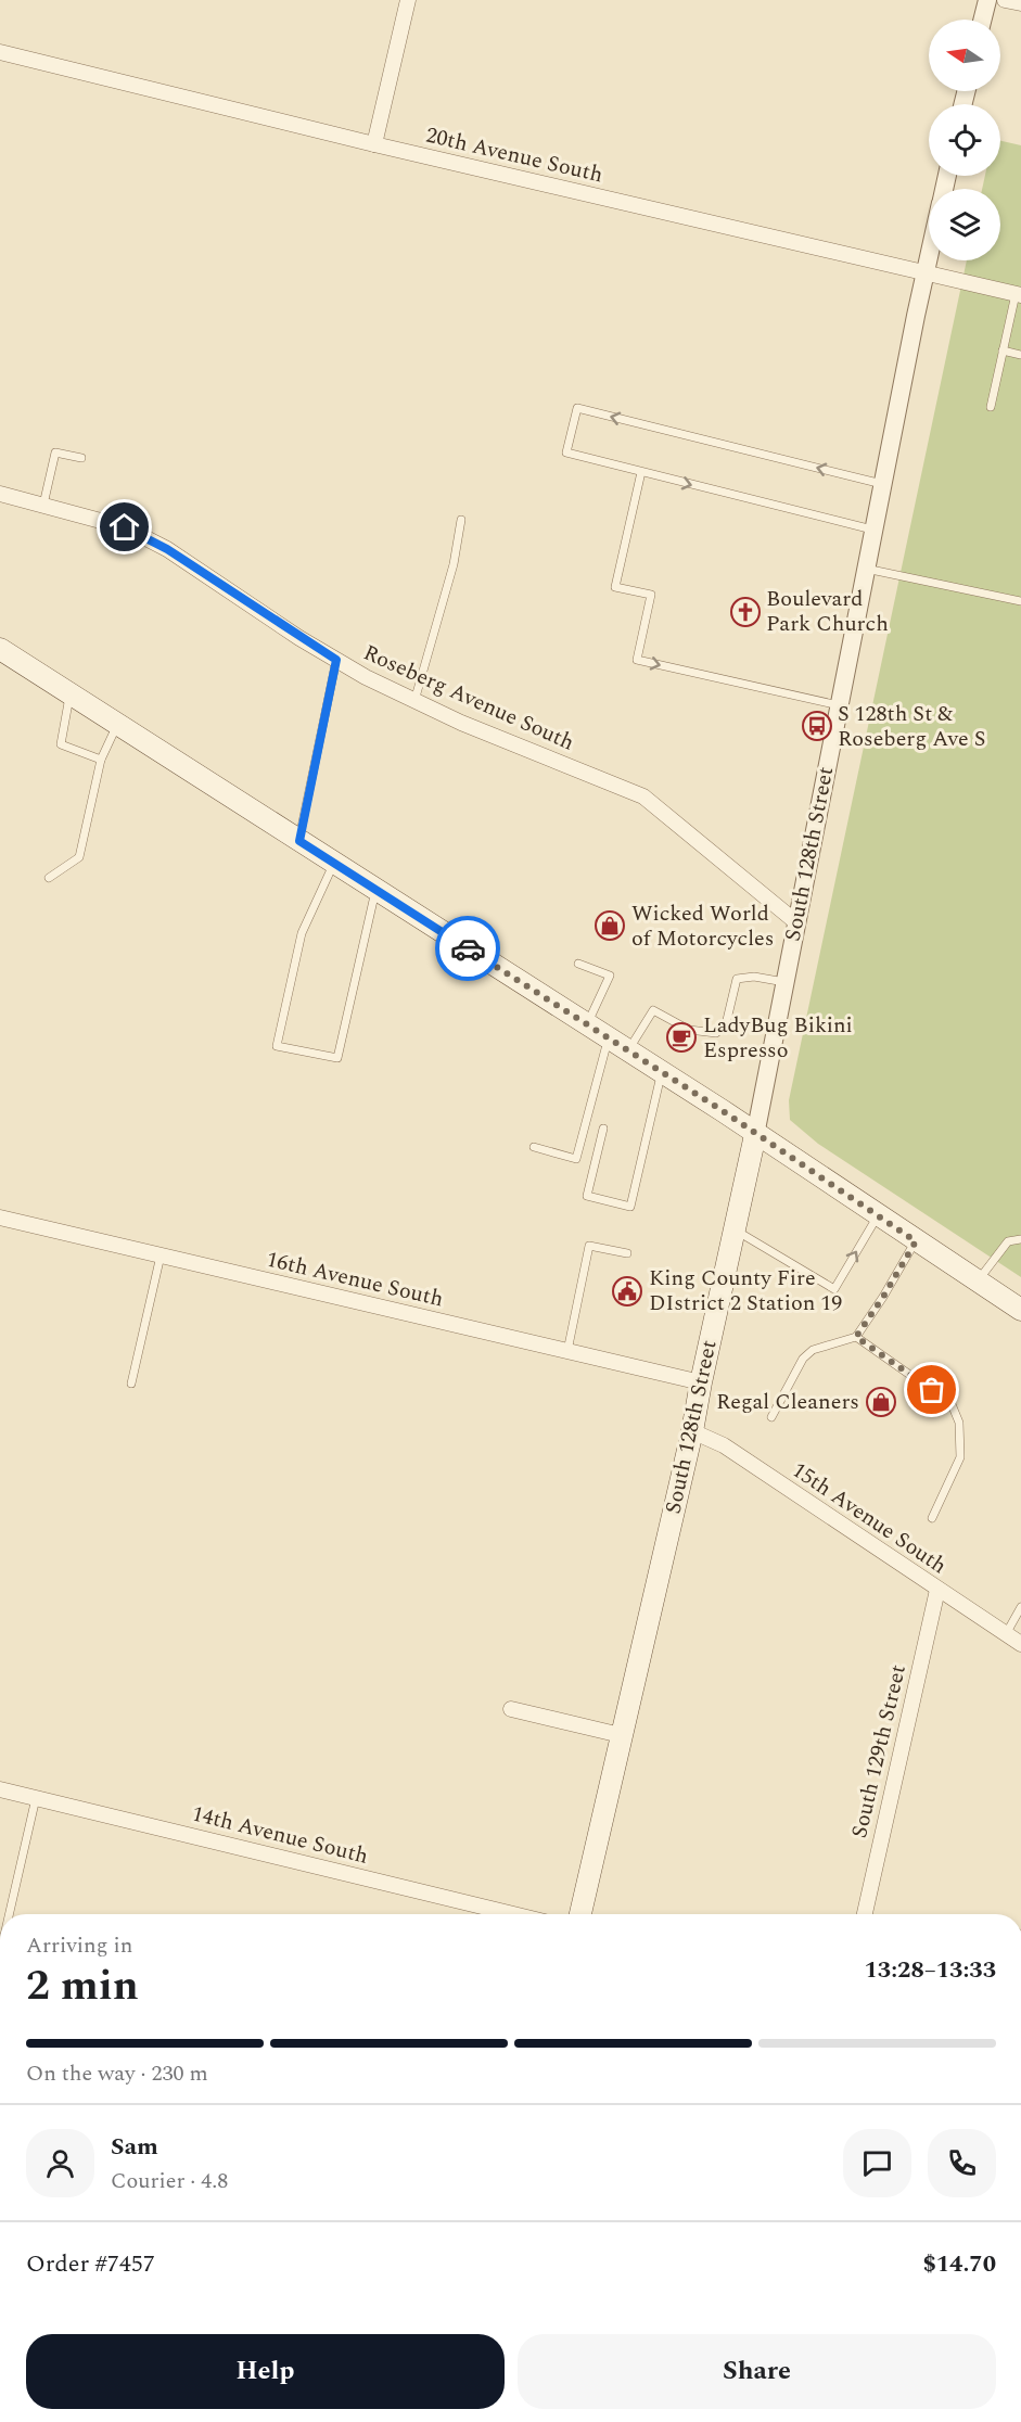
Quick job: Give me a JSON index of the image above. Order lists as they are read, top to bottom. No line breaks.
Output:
{"streets":{"main road":["South 128th Street"],"street":["20th Avenue South","Roseberg Avenue South","16th Avenue South","15th Avenue South","South 129th Street","14th Avenue South"]},"crossings":[["20th Avenue South","South 128th Street"],["Roseberg Avenue South","South 128th Street"],["South 128th Street","16th Avenue South"],["South 128th Street","15th Avenue South"],["15th Avenue South","South 129th Street"]],"places":{"church":["Boulevard Park Church"],"bus stop":["S 128th St & Roseberg Ave S"],"shop":["Wicked World of Motorcycles","Regal Cleaners"],"cafe":["LadyBug Bikini Espresso"],"public building":["King County Fire DIstrict 2 Station 19"]},"north":"left","page":{"heading":["2 min","Arriving in","13:28–13:33"],"panel":["Sam","Courier · 4.8","Order #7457","$14.70"],"bar":"On the way · 230 m","buttons":["Help","Share"]}}
